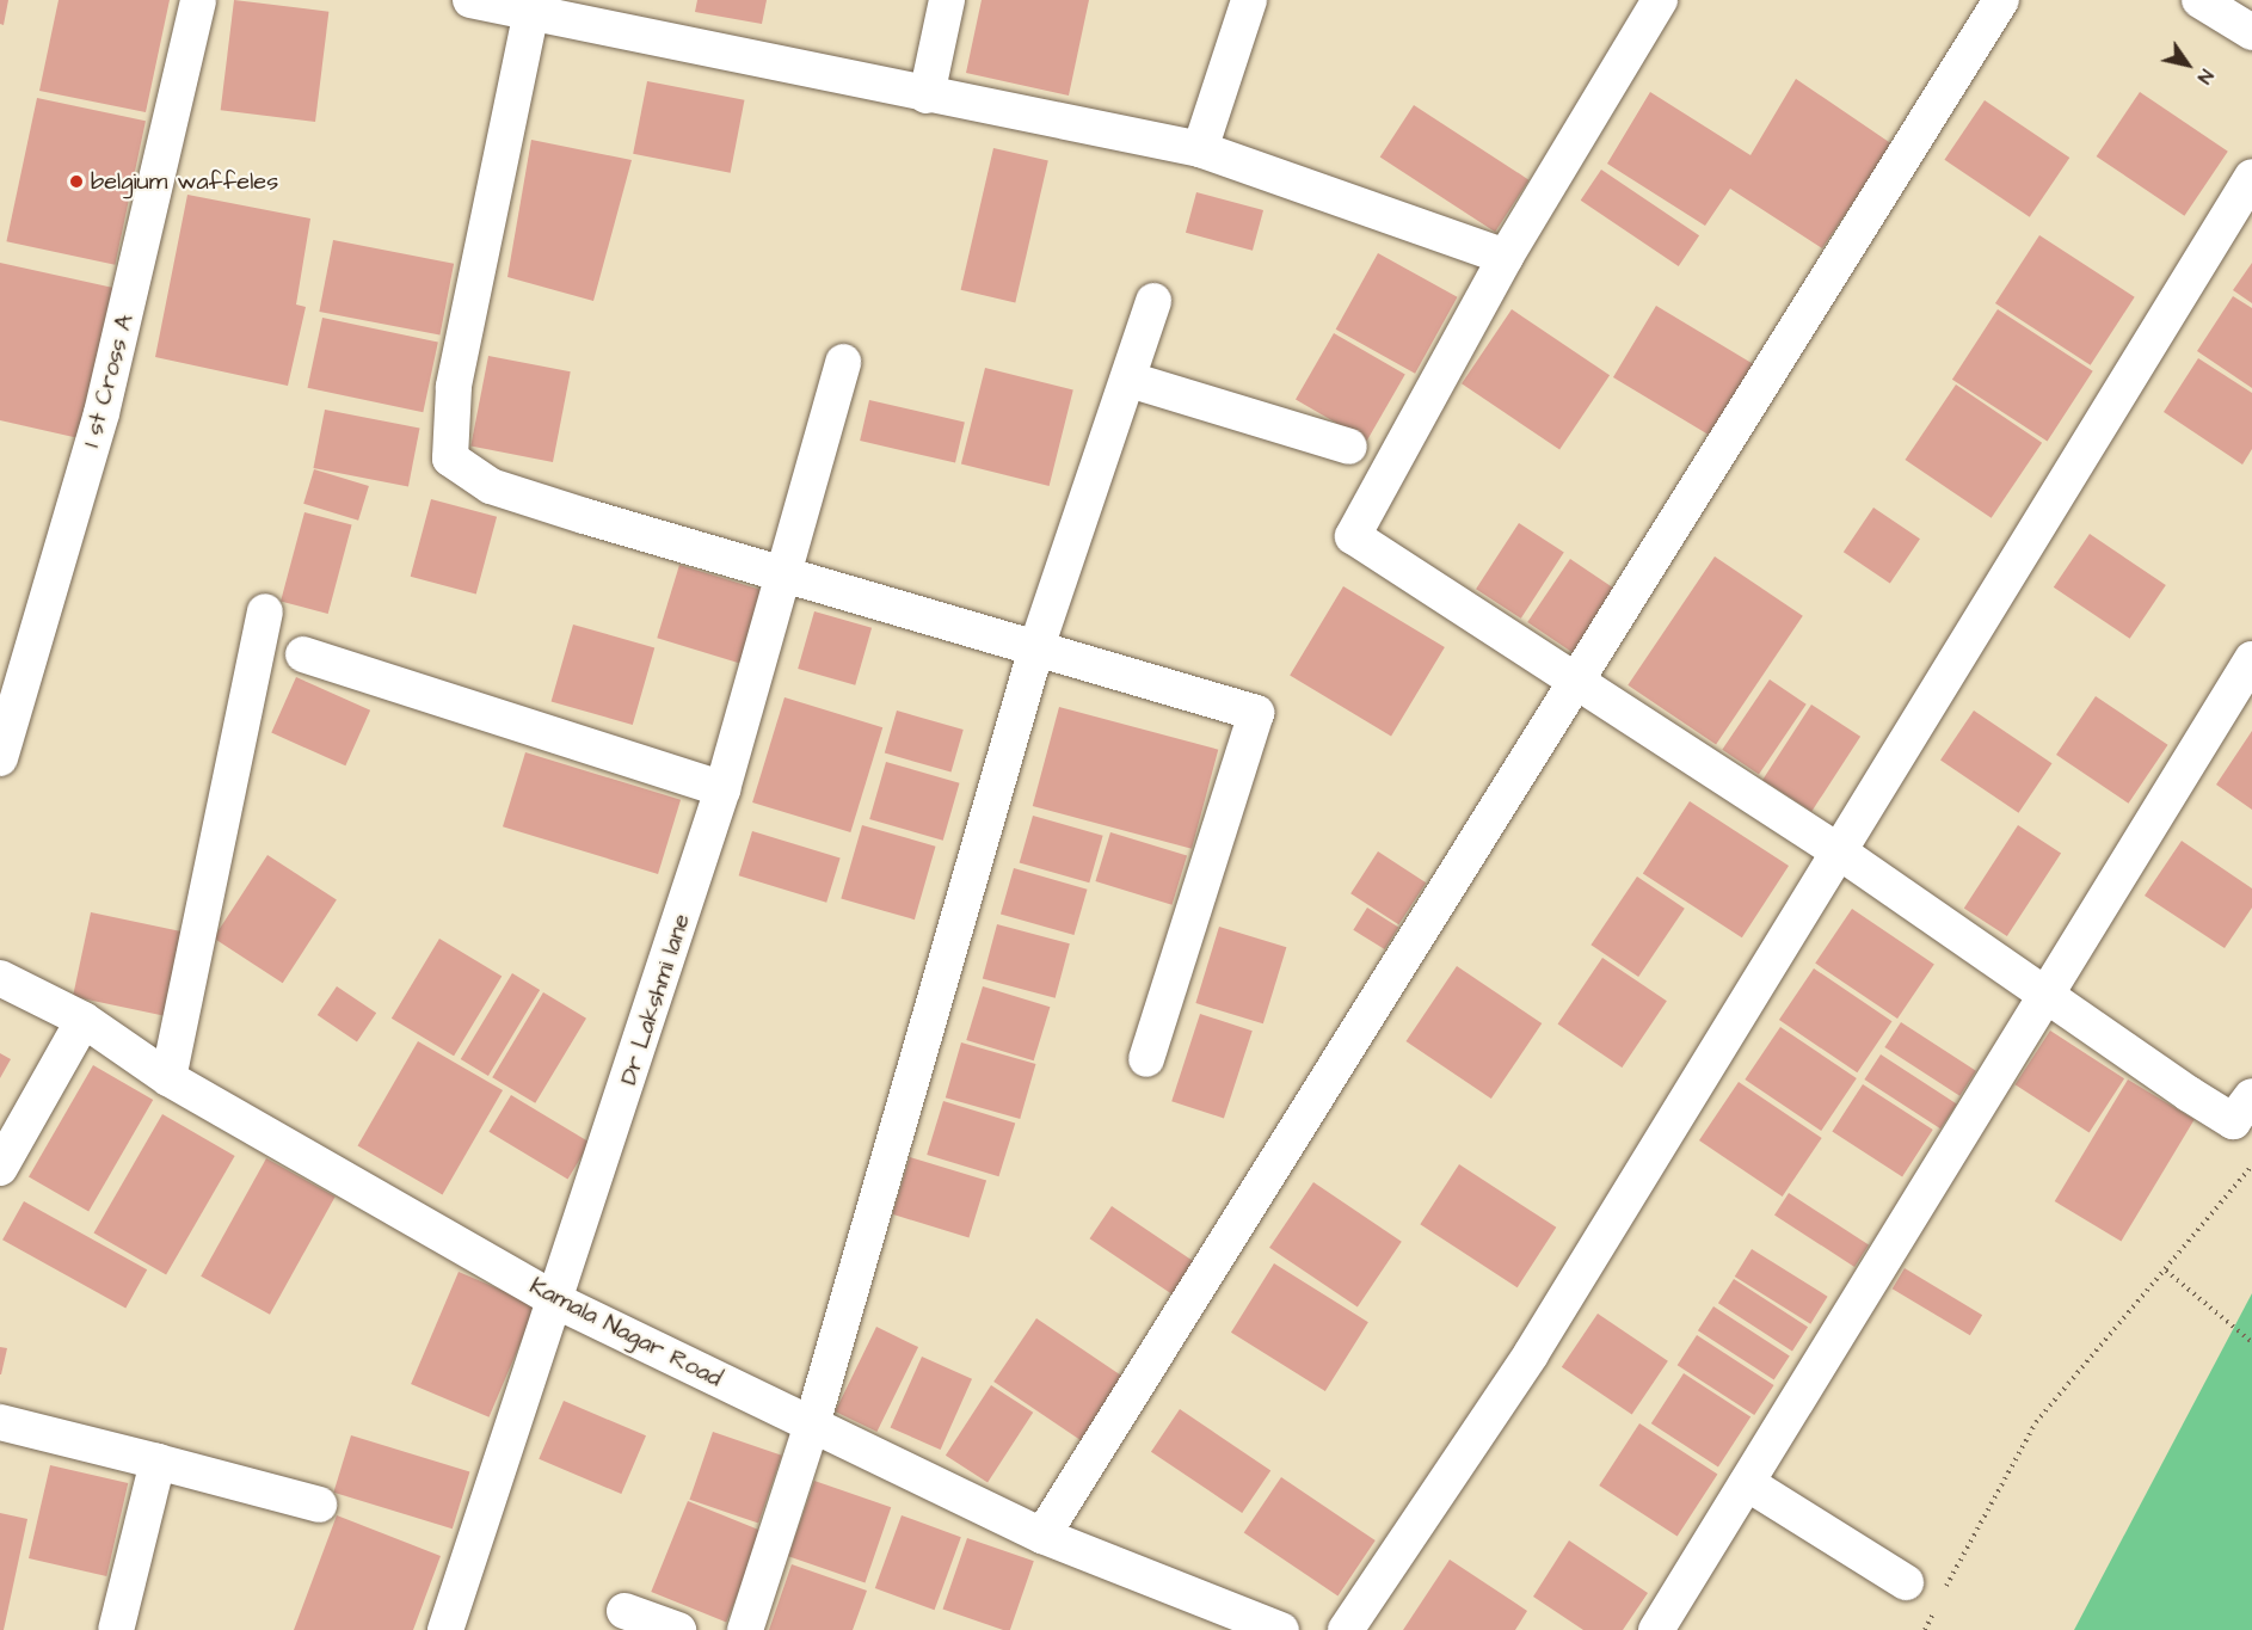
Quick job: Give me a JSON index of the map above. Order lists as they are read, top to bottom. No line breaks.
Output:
{"streets":{"street":["1 st Cross A","Dr Lakshmi lane","Kamala Nagar Road"]},"crossings":[["Dr Lakshmi lane","Kamala Nagar Road"]],"places":["belgium waffeles"],"north":"bottom right"}
